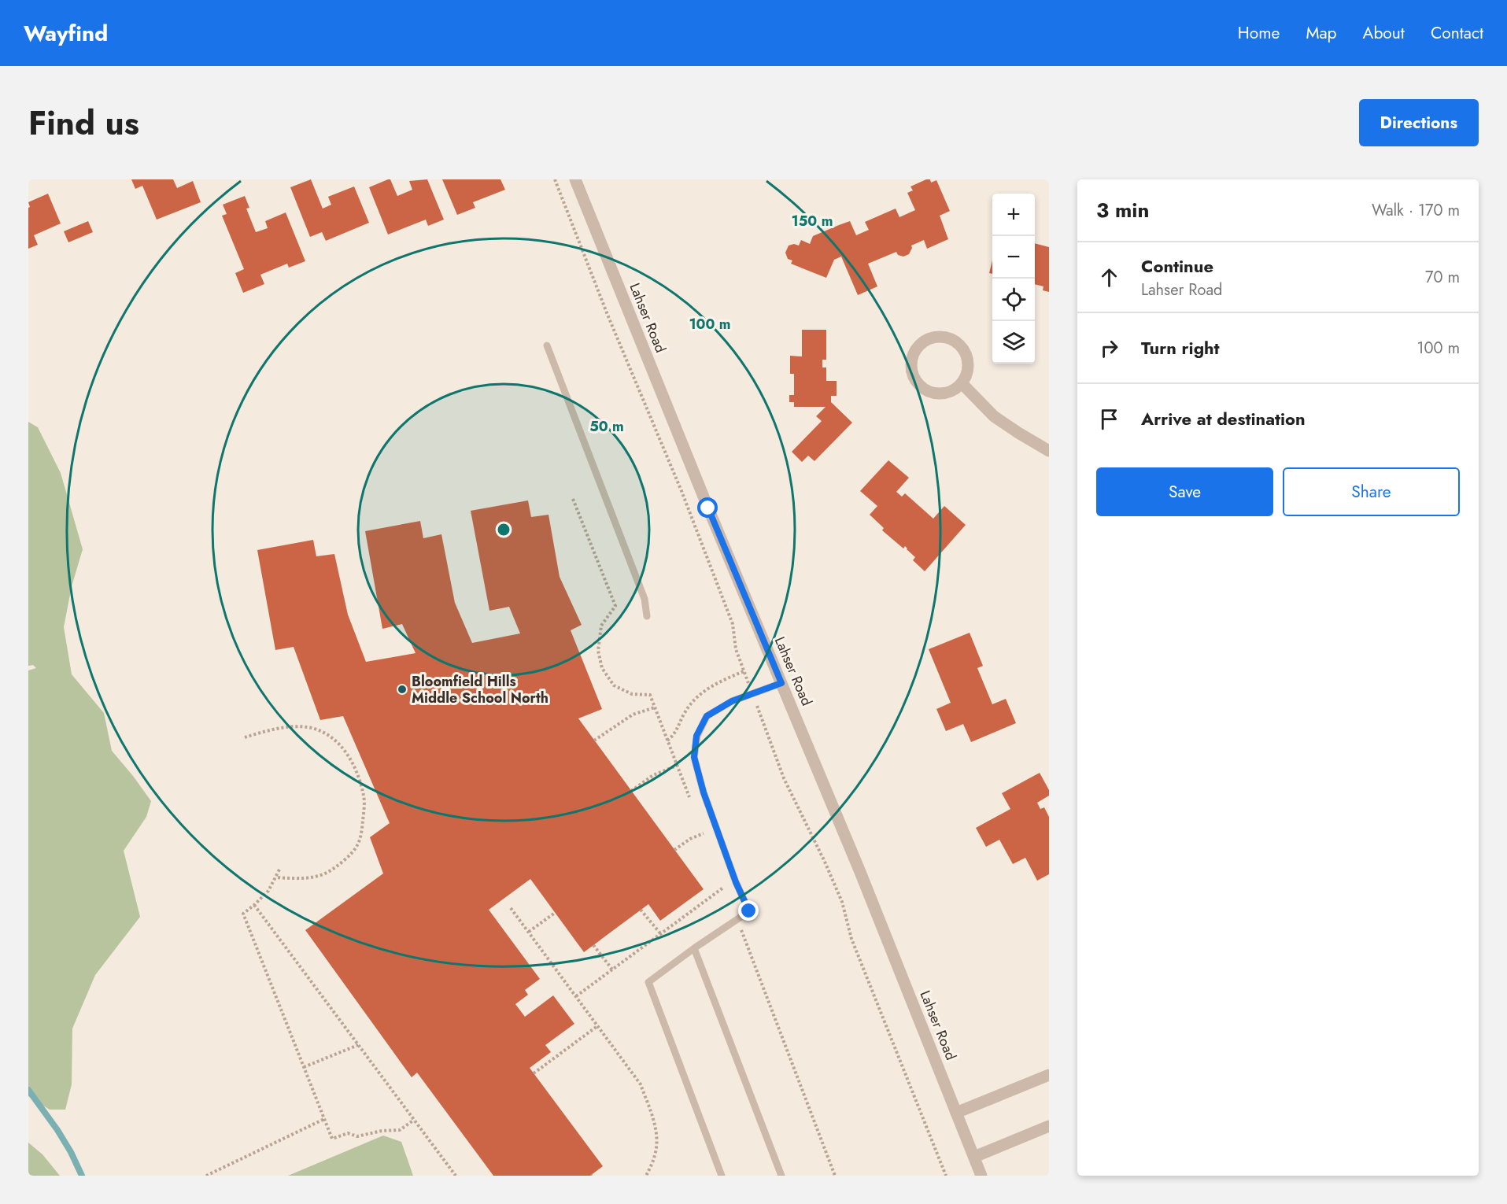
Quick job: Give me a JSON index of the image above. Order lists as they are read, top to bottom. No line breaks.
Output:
{"streets":{"street":["Lahser Road"]},"places":["Bloomfield Hills Middle School North"],"page":{"header":"Wayfind","nav":["Home","Map","About","Contact"],"title":"Find us","buttons":["Directions",["Save","Share"]],"heading":["3 min","Walk · 170 m"],"map_buttons":["+","−"],"list":[["Continue","Lahser Road","70 m"],["Turn right","100 m"],"Arrive at destination"]},"rings":["150 m","100 m","50 m"]}
